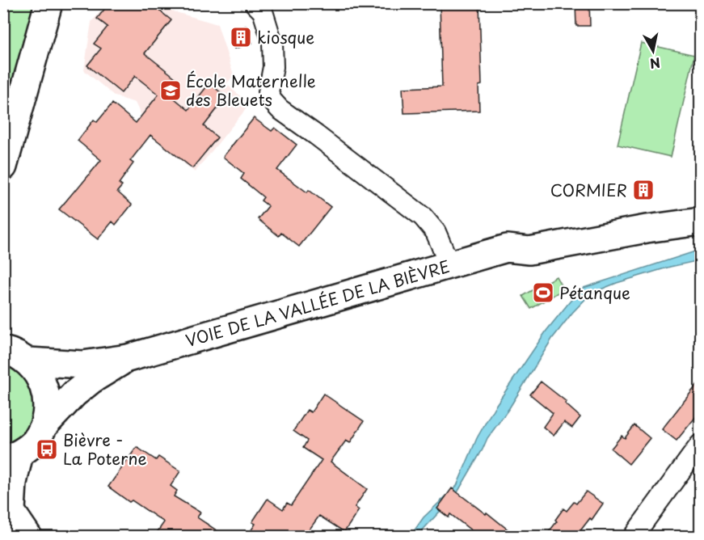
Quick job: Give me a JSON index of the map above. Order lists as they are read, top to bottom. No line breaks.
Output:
{"streets":{"main road":["VOIE DE LA VALLÉE DE LA BIÈVRE"]},"places":{"building":["kiosque","CORMIER"],"school or university":["École Maternelle des Bleuets"],"sports":["Pétanque"],"bus stop":["Bièvre - La Poterne"]},"north":"bottom"}
